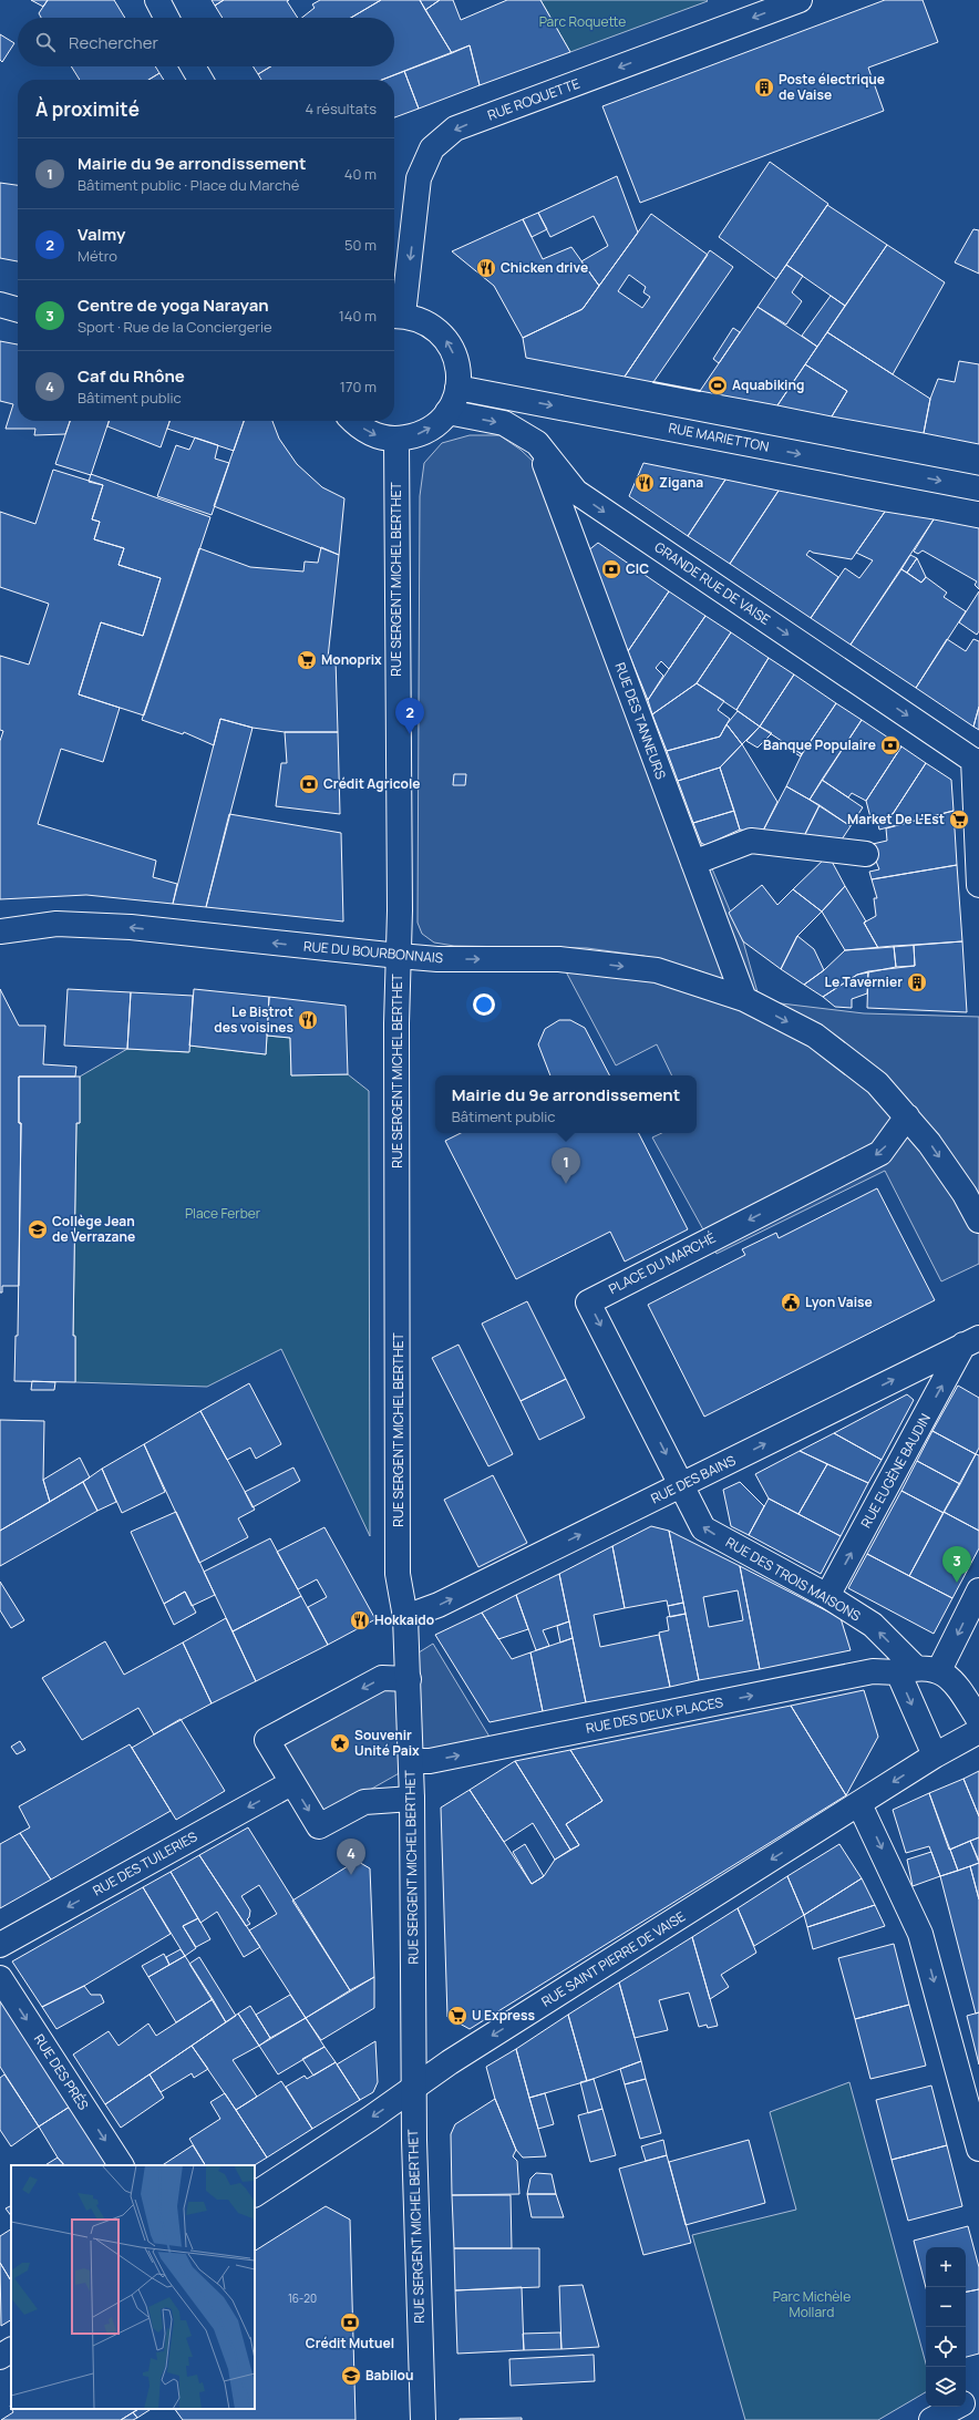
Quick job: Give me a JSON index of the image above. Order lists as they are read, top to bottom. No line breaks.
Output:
{"streets":{"street":["RUE ROQUETTE","RUE MARIETTON","RUE SERGENT MICHEL BERTHET","GRANDE RUE DE VAISE","RUE DES TANNEURS","RUE DU BOURBONNAIS","PLACE DU MARCHÉ","RUE EUGÈNE BAUDIN","RUE DES BAINS","RUE DES TROIS MAISONS","RUE DES DEUX PLACES","RUE DES TUILERIES","RUE SAINT PIERRE DE VAISE","RUE DES PRÉS"]},"crossings":[["RUE SERGENT MICHEL BERTHET","RUE DU BOURBONNAIS"],["RUE SERGENT MICHEL BERTHET","RUE DES BAINS"],["RUE SERGENT MICHEL BERTHET","RUE DES DEUX PLACES"],["RUE SERGENT MICHEL BERTHET","RUE SAINT PIERRE DE VAISE"],["GRANDE RUE DE VAISE","RUE DES TANNEURS"],["RUE DES TANNEURS","RUE DU BOURBONNAIS"],["PLACE DU MARCHÉ","RUE DES BAINS"],["PLACE DU MARCHÉ","RUE DES TROIS MAISONS"],["RUE EUGÈNE BAUDIN","RUE DES BAINS"],["RUE EUGÈNE BAUDIN","RUE DES TROIS MAISONS"],["RUE DES BAINS","RUE DES TROIS MAISONS"],["RUE DES TROIS MAISONS","RUE DES DEUX PLACES"]],"one_way":["RUE ROQUETTE","RUE MARIETTON","GRANDE RUE DE VAISE","RUE EUGÈNE BAUDIN","RUE DES BAINS","RUE DES TROIS MAISONS","RUE DES DEUX PLACES","RUE DES TUILERIES","RUE SAINT PIERRE DE VAISE","RUE DES PRÉS"],"parks":["Parc Roquette","Place Ferber","Parc Michèle Mollard"],"places":{"building":["Poste électrique de Vaise","Le Tavernier"],"restaurant":["Chicken drive","Zigana","Le Bistrot des voisines","Hokkaido"],"sports":["Aquabiking"],"bank":["CIC","Banque Populaire","Crédit Agricole","Crédit Mutuel"],"supermarket":["Monoprix","Market De L'Est","U Express"],"school or university":["Collège Jean de Verrazane","Babilou"],"public building":["Lyon Vaise"],"place":["Souvenir Unité Paix"]},"house_numbers":["16-20"],"page":{"search":"Rechercher","heading":["À proximité","4 résultats"],"list":[{"mark":"1","name":"Mairie du 9e arrondissement","note":"Bâtiment public · Place du Marché","value":"40 m"},{"mark":"2","name":"Valmy","note":"Métro","value":"50 m"},{"mark":"3","name":"Centre de yoga Narayan","note":"Sport · Rue de la Conciergerie","value":"140 m"},{"mark":"4","name":"Caf du Rhône","note":"Bâtiment public","value":"170 m"}],"pins":["2","1","3","4"],"popup":["Mairie du 9e arrondissement","Bâtiment public"],"map_buttons":["+","−"]}}
